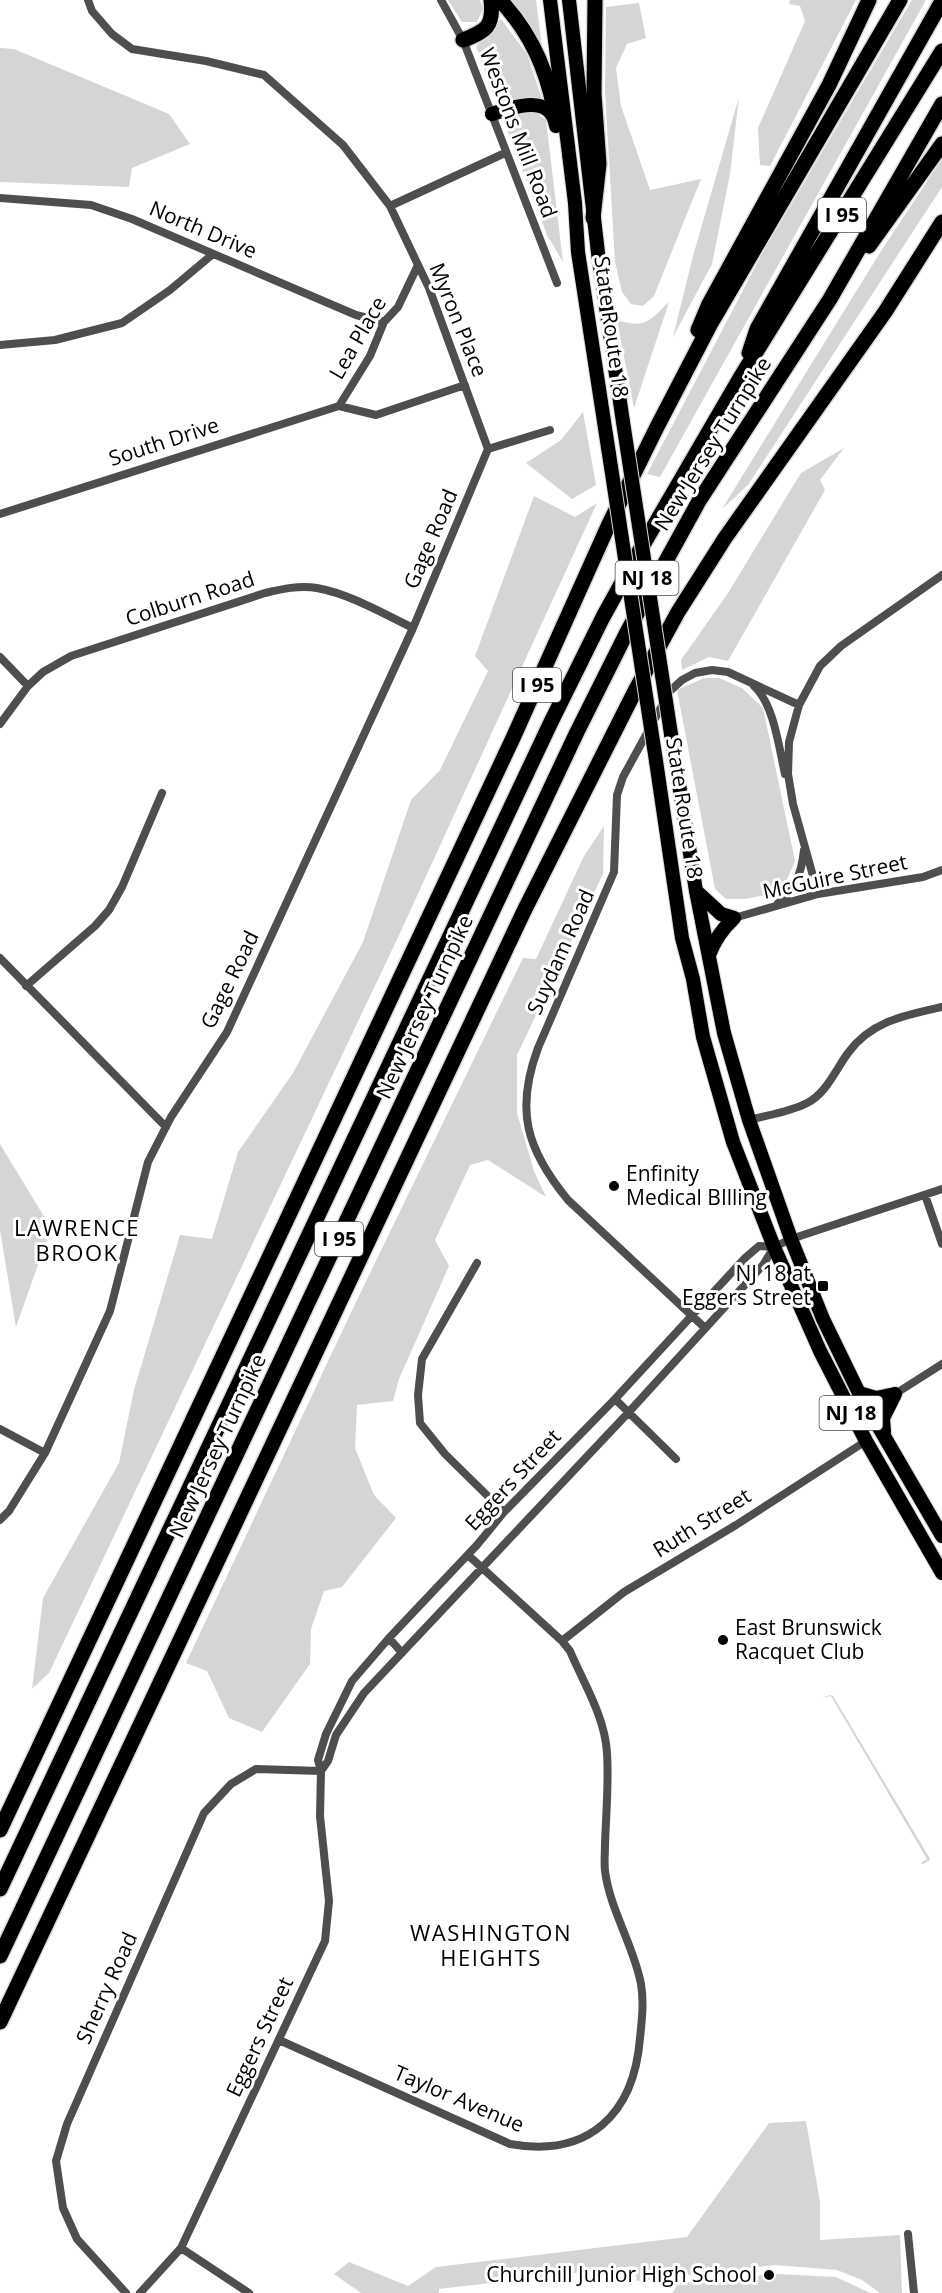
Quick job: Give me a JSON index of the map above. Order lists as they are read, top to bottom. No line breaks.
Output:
{"streets":{"highway":["I 95","State Route 18","New Jersey Turnpike","NJ 18"],"street":["Westons Mill Road","North Drive","Myron Place","Lea Place","South Drive","Gage Road","Colburn Road","McGuire Street","Suydam Road","Eggers Street","Ruth Street","Sherry Road","Taylor Avenue"]},"crossings":[["North Drive","Lea Place"],["Myron Place","Lea Place"],["Myron Place","Gage Road"],["State Route 18","Eggers Street"],["State Route 18","Ruth Street"],["Lea Place","South Drive"],["Gage Road","Colburn Road"],["Suydam Road","Eggers Street"],["Eggers Street","Sherry Road"],["Eggers Street","Taylor Avenue"],["Ruth Street","Taylor Avenue"]],"districts":["LAWRENCE BROOK","WASHINGTON HEIGHTS"],"places":{"other":["Enfinity Medical BIlling","East Brunswick Racquet Club","Churchill Junior High School"],"transit":["NJ 18 at Eggers Street"]}}
